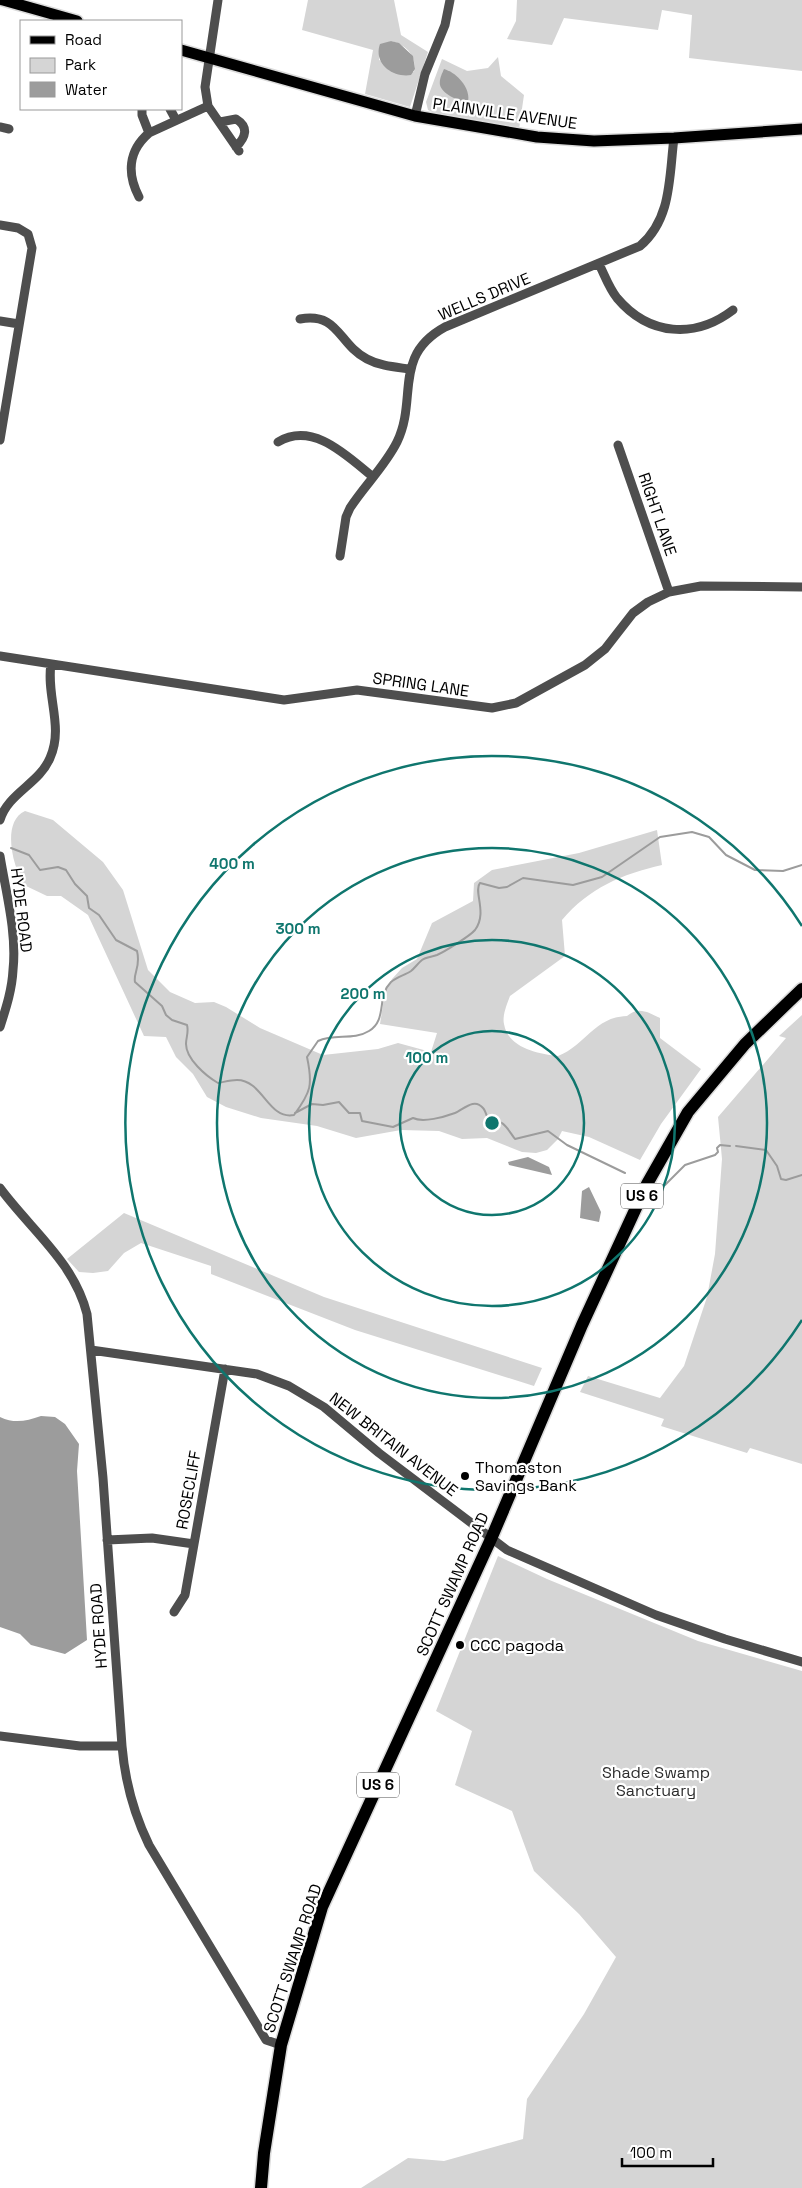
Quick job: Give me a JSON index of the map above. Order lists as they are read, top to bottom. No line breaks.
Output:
{"streets":{"highway":["US 6","SCOTT SWAMP ROAD"],"main road":["PLAINVILLE AVENUE"],"street":["WELLS DRIVE","RIGHT LANE","SPRING LANE","HYDE ROAD","NEW BRITAIN AVENUE","ROSECLIFF"]},"crossings":[["PLAINVILLE AVENUE","WELLS DRIVE"],["RIGHT LANE","SPRING LANE"],["HYDE ROAD","NEW BRITAIN AVENUE"],["HYDE ROAD","SCOTT SWAMP ROAD"],["NEW BRITAIN AVENUE","ROSECLIFF"],["NEW BRITAIN AVENUE","SCOTT SWAMP ROAD"]],"parks":["Shade Swamp Sanctuary"],"places":["Thomaston Savings Bank","CCC pagoda"],"legend":["Road","Park","Water"],"scale_bar":"100 m","rings":["400 m","300 m","200 m","100 m"]}
